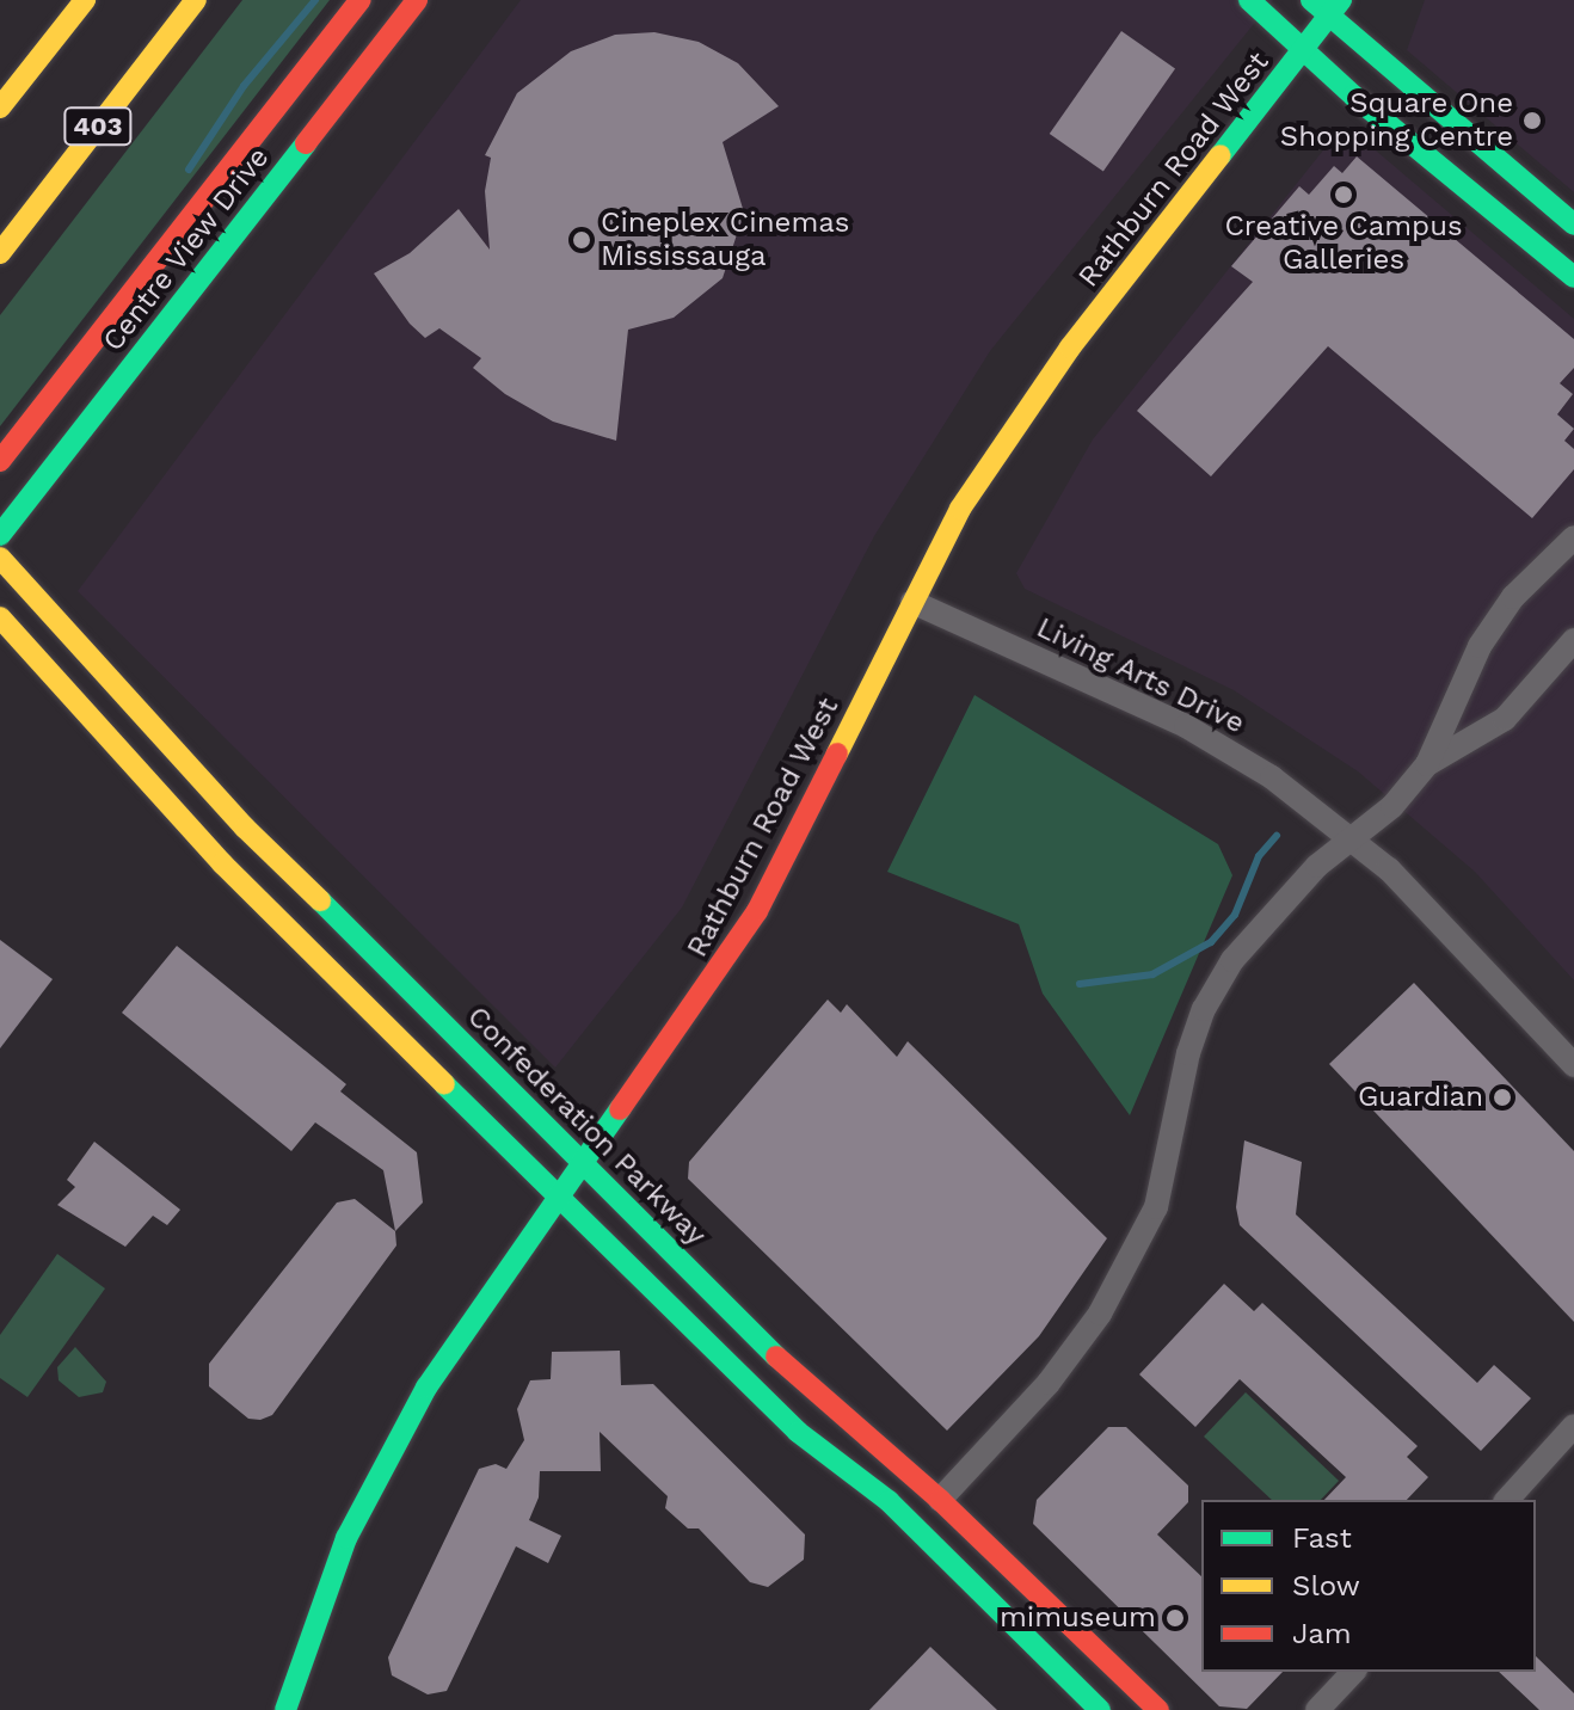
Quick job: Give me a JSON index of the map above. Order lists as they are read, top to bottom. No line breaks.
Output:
{"streets":{"main road":["403","Rathburn Road West","Centre View Drive","Confederation Parkway"],"street":["Living Arts Drive"]},"crossings":[["Rathburn Road West","Living Arts Drive"],["Rathburn Road West","Confederation Parkway"]],"places":["Square One Shopping Centre","Creative Campus Galleries","Cineplex Cinemas Mississauga","Guardian","mimuseum"],"legend":["Fast","Slow","Jam"]}
